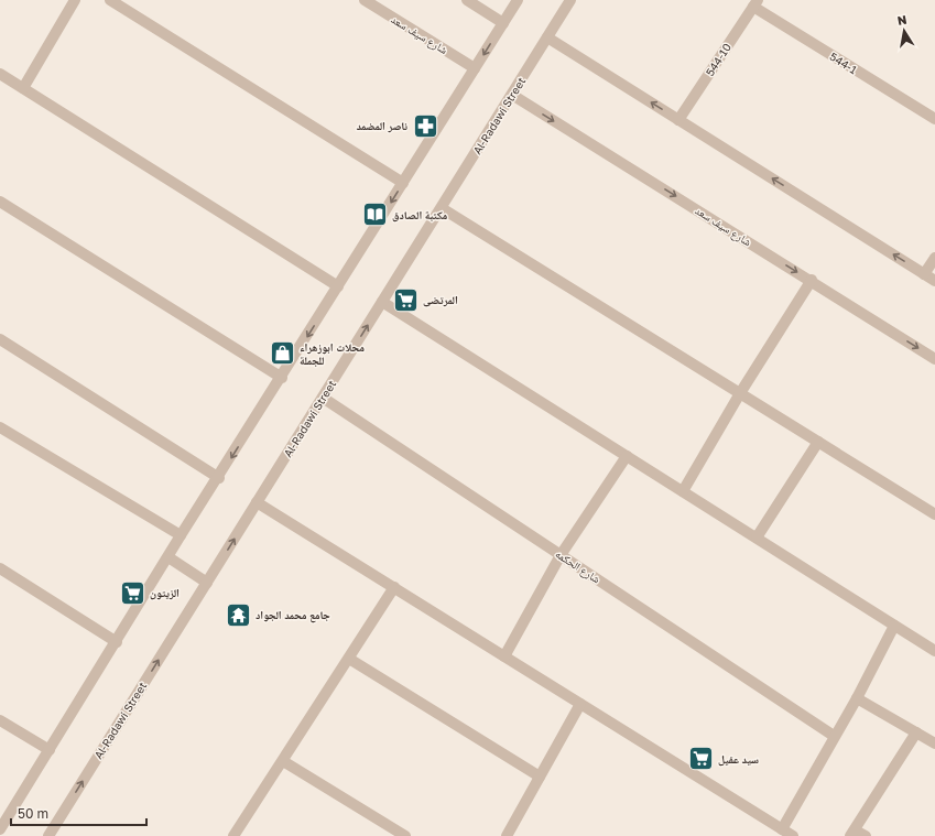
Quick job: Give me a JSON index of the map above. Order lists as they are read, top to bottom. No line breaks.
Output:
{"streets":{"street":["شارع سيف سعد","544-10","544-1","Al-Radawi Street","شارع الحكمه"]},"crossings":[["شارع سيف سعد","Al-Radawi Street"],["544-10","544-1"],["Al-Radawi Street","شارع الحكمه"]],"places":{"pharmacy":["ناصر المضمد"],"library":["مكتبة الصادق"],"supermarket":["المرتضى","الزيتون","سيد عقيل"],"shop":["محلات ابوزهراء للجملة"],"temple":["جامع محمد الجواد"]},"scale_bar":"50 m","north":"top"}
